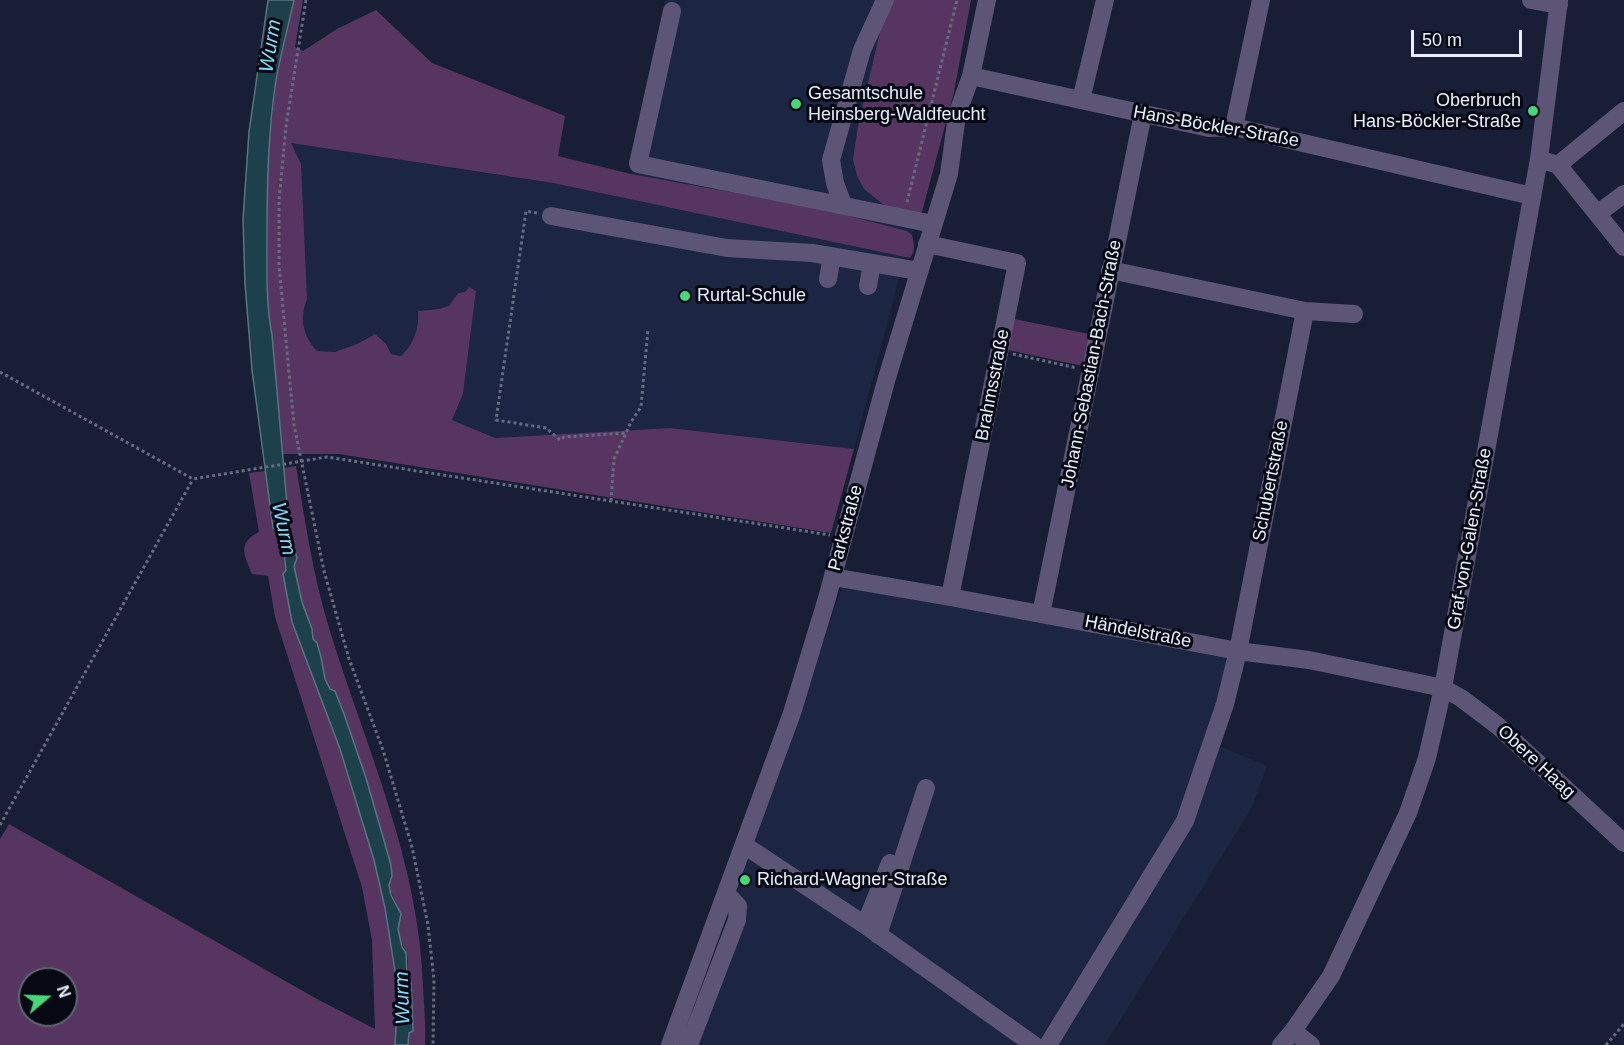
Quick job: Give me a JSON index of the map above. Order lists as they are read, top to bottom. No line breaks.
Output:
{"streets":{"street":["Hans-Böckler-Straße","Johann-Sebastian-Bach-Straße","Brahmsstraße","Schubertstraße","Parkstraße","Graf-von-Galen-Straße","Händelstraße","Obere Haag"]},"crossings":[["Hans-Böckler-Straße","Johann-Sebastian-Bach-Straße"],["Hans-Böckler-Straße","Parkstraße"],["Hans-Böckler-Straße","Graf-von-Galen-Straße"],["Johann-Sebastian-Bach-Straße","Händelstraße"],["Brahmsstraße","Parkstraße"],["Brahmsstraße","Händelstraße"],["Schubertstraße","Händelstraße"],["Parkstraße","Händelstraße"],["Graf-von-Galen-Straße","Händelstraße"],["Graf-von-Galen-Straße","Obere Haag"],["Händelstraße","Obere Haag"]],"water":["Wurm"],"places":["Gesamtschule Heinsberg-Waldfeucht","Oberbruch Hans-Böckler-Straße","Rurtal-Schule","Richard-Wagner-Straße"],"scale_bar":"50 m","north":"right"}
